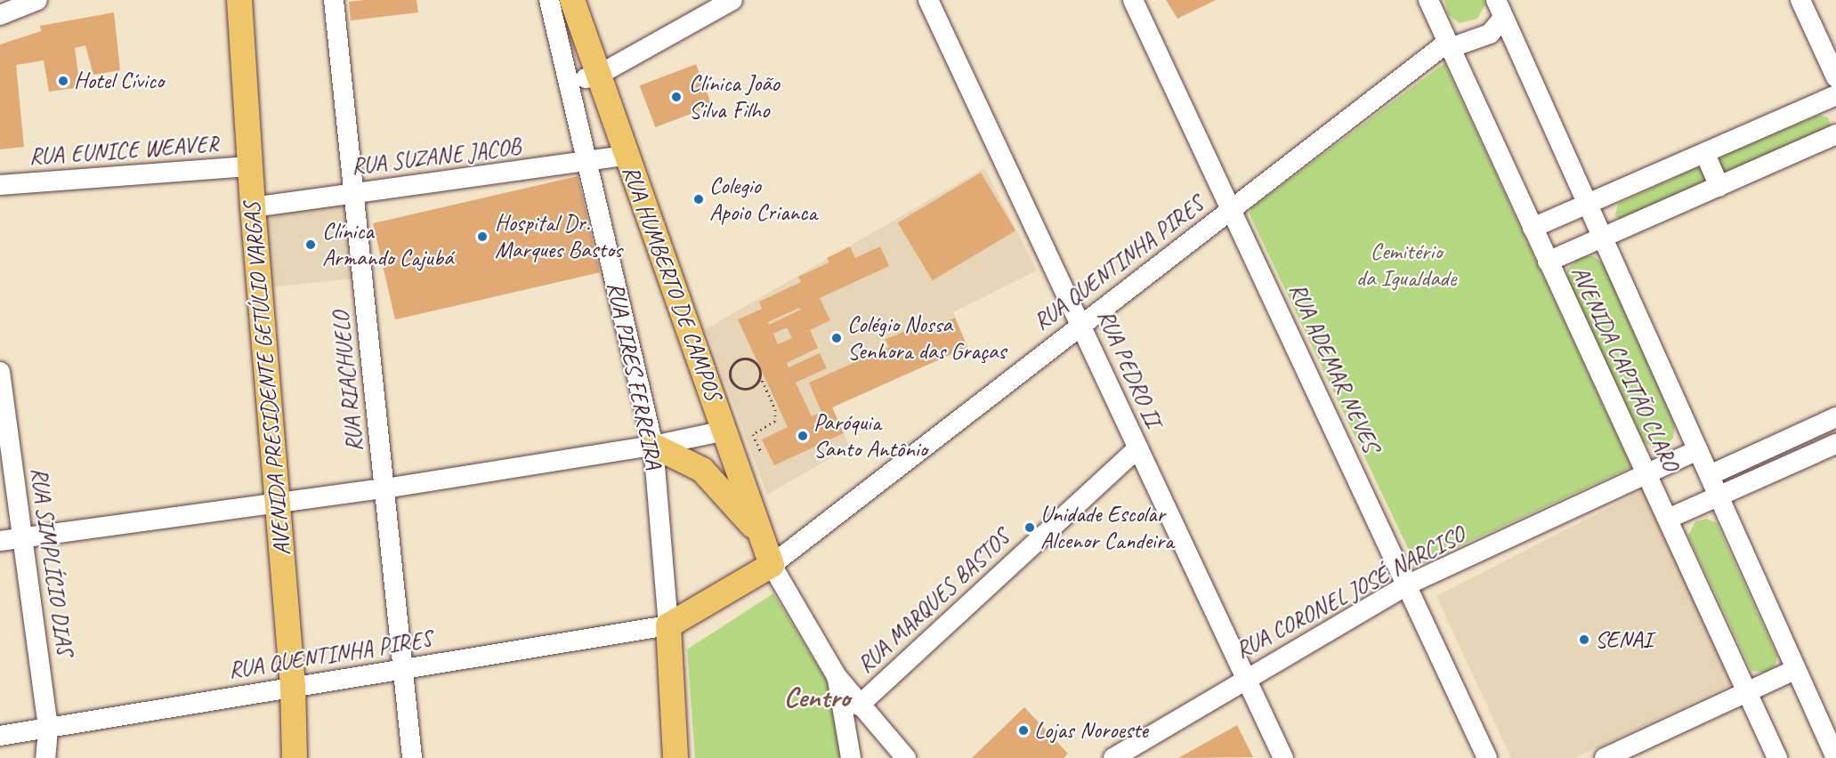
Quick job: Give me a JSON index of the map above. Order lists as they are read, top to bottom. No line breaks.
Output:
{"streets":{"main road":["RUA HUMBERTO DE CAMPOS","RUA PIRES FERREIRA","AVENIDA PRESIDENTE GETÚLIO VARGAS"],"street":["RUA EUNICE WEAVER","RUA SUZANE JACOB","RUA QUENTINHA PIRES","RUA ADEMAR NEVES","RUA PEDRO II","AVENIDA CAPITÃO CLARO","RUA RIACHUELO","RUA SIMPLÍCIO DIAS","RUA CORONEL JOSÉ NARCISO","RUA MARQUES BASTOS"]},"crossings":[["RUA EUNICE WEAVER","AVENIDA PRESIDENTE GETÚLIO VARGAS"],["RUA SUZANE JACOB","RUA HUMBERTO DE CAMPOS"],["RUA SUZANE JACOB","RUA PIRES FERREIRA"],["RUA SUZANE JACOB","AVENIDA PRESIDENTE GETÚLIO VARGAS"],["RUA SUZANE JACOB","RUA RIACHUELO"],["RUA QUENTINHA PIRES","RUA HUMBERTO DE CAMPOS"],["RUA QUENTINHA PIRES","RUA ADEMAR NEVES"],["RUA QUENTINHA PIRES","RUA PEDRO II"],["RUA QUENTINHA PIRES","AVENIDA CAPITÃO CLARO"],["RUA QUENTINHA PIRES","RUA PIRES FERREIRA"],["RUA QUENTINHA PIRES","AVENIDA PRESIDENTE GETÚLIO VARGAS"],["RUA QUENTINHA PIRES","RUA RIACHUELO"],["RUA QUENTINHA PIRES","RUA SIMPLÍCIO DIAS"],["RUA ADEMAR NEVES","RUA CORONEL JOSÉ NARCISO"],["RUA PEDRO II","RUA CORONEL JOSÉ NARCISO"],["RUA PEDRO II","RUA MARQUES BASTOS"],["AVENIDA CAPITÃO CLARO","RUA CORONEL JOSÉ NARCISO"]],"districts":["Centro"],"parks":["Cemitério da Igualdade"],"places":["Hotel Cívico","Clínica João Silva Filho","Colegio Apoio Crianca","Hospital Dr. Marques Bastos","Clínica Armando Cajubá","Colégio Nossa Senhora das Graças","Paróquia Santo Antônio","Unidade Escolar Alcenor Candeira","SENAI","Lojas Noroeste"]}
